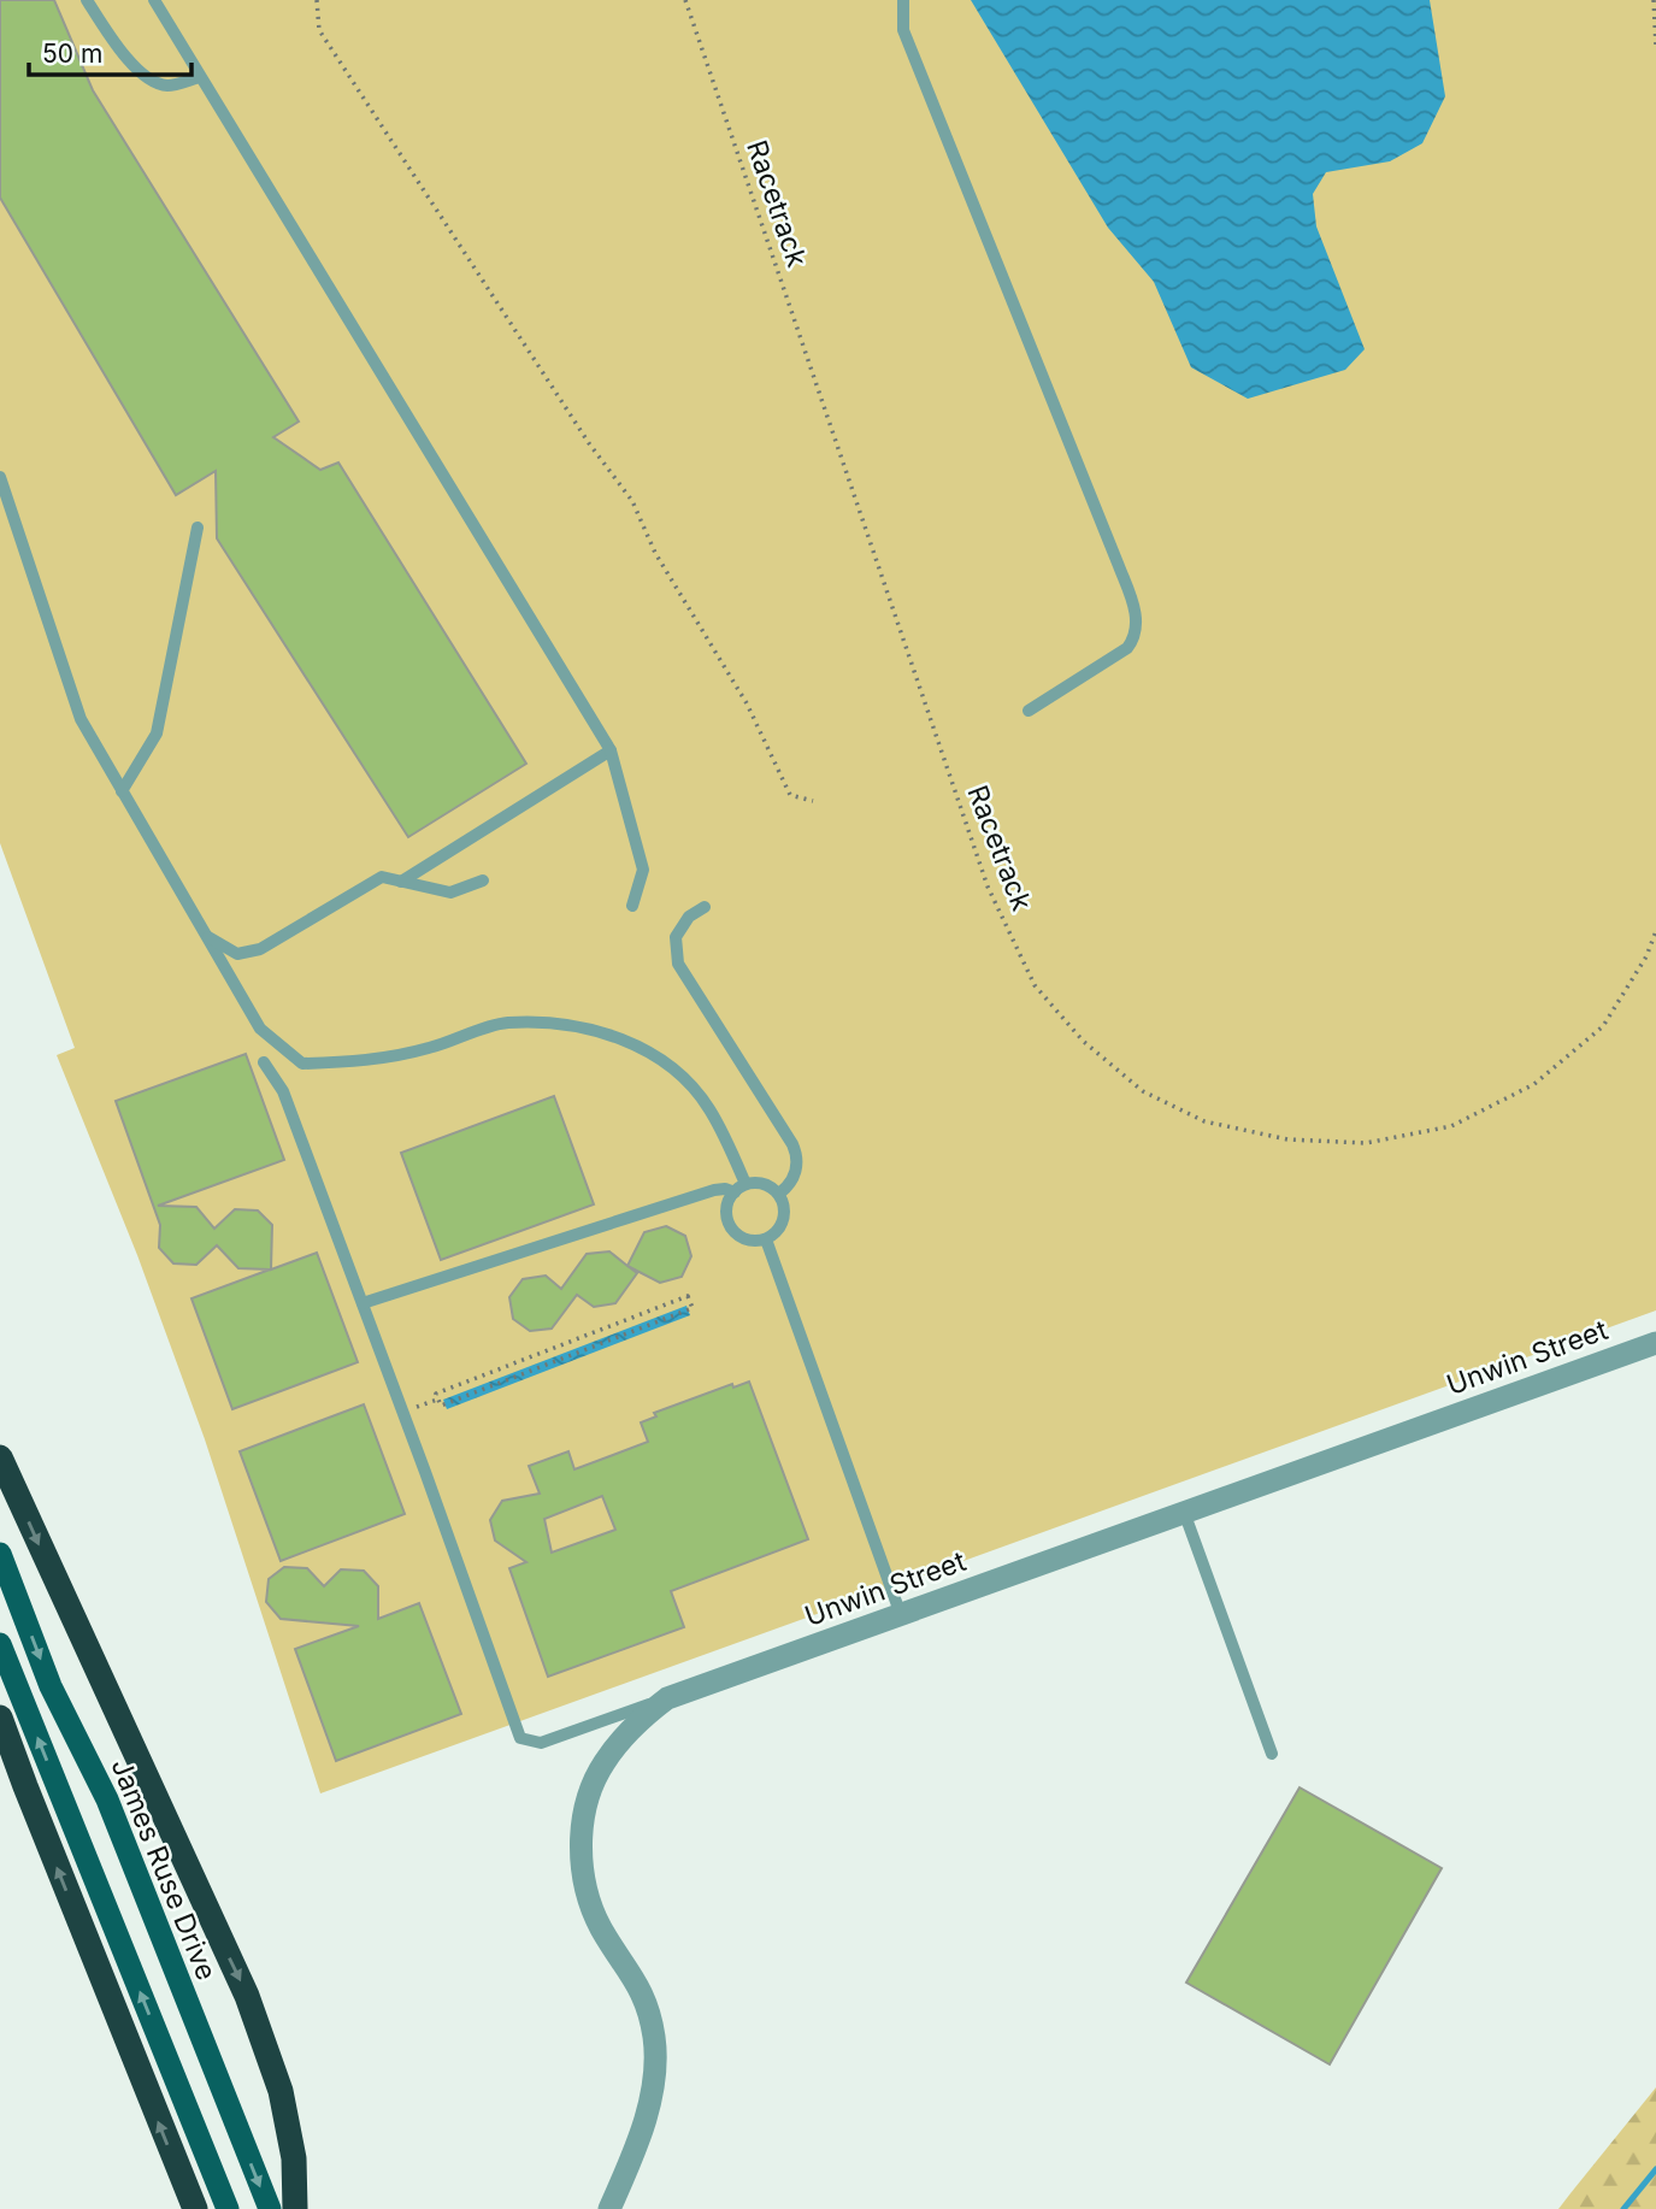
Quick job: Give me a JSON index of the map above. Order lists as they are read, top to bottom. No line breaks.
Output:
{"streets":{"main road":["James Ruse Drive"],"street":["Unwin Street"],"path":["Racetrack"]},"scale_bar":"50 m"}
